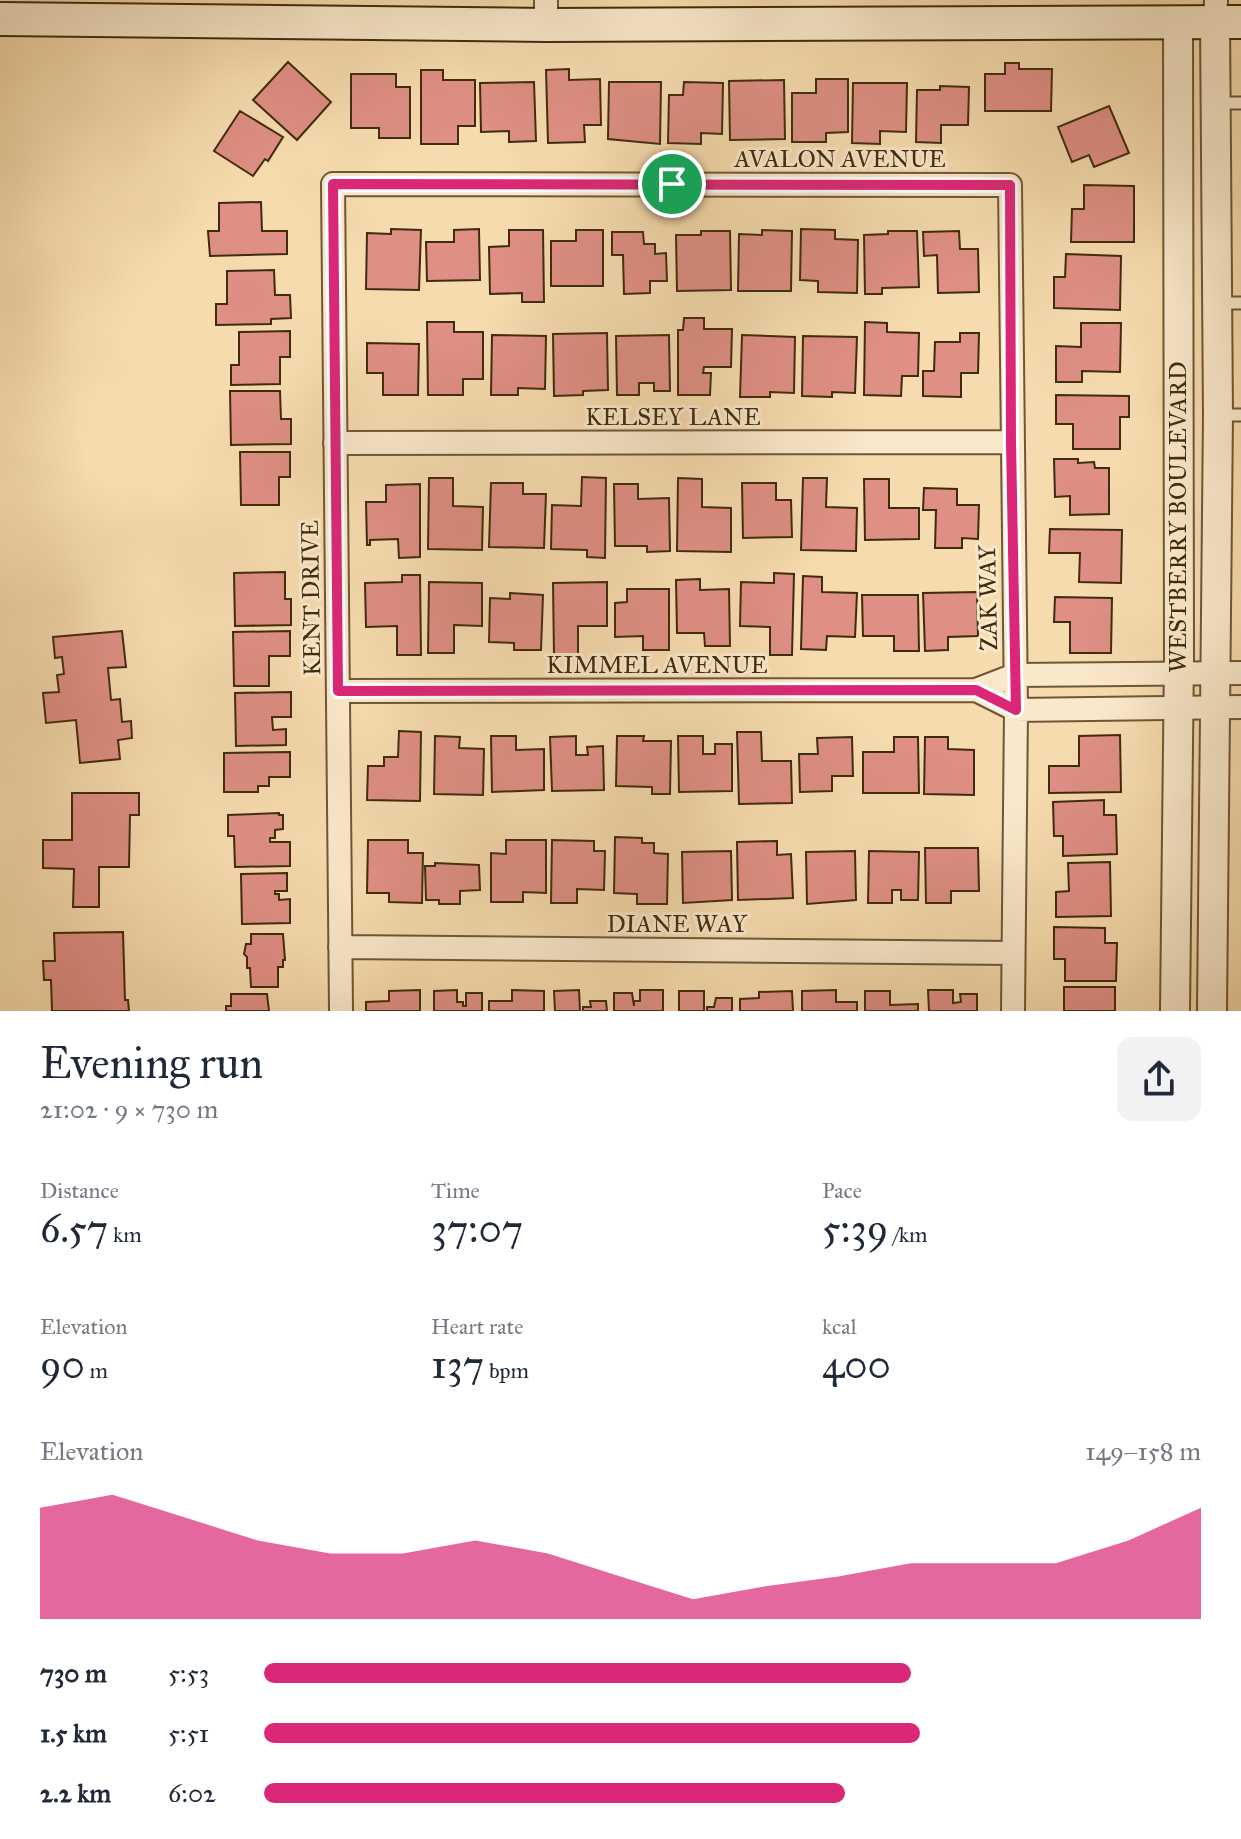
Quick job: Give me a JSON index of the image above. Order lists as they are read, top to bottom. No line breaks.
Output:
{"streets":{"street":["AVALON AVENUE","KELSEY LANE","WESTBERRY BOULEVARD","KENT DRIVE","ZAK WAY","KIMMEL AVENUE","DIANE WAY"]},"crossings":[["AVALON AVENUE","KENT DRIVE"],["AVALON AVENUE","ZAK WAY"],["KELSEY LANE","KENT DRIVE"],["KELSEY LANE","ZAK WAY"],["WESTBERRY BOULEVARD","KIMMEL AVENUE"],["KENT DRIVE","KIMMEL AVENUE"],["KENT DRIVE","DIANE WAY"],["ZAK WAY","KIMMEL AVENUE"],["ZAK WAY","DIANE WAY"]],"page":{"heading":["Evening run","21:02 · 9 × 730 m"],"stats":[["Distance","6.57 km"],["Time","37:07"],["Pace","5:39 /km"],["Elevation","90 m"],["Heart rate","137 bpm"],["kcal","400"]],"chart":["Elevation","149–158 m"],"list":[{"name":"730 m","note":"5:53"},{"name":"1.5 km","note":"5:51"},{"name":"2.2 km","note":"6:02"}]}}
